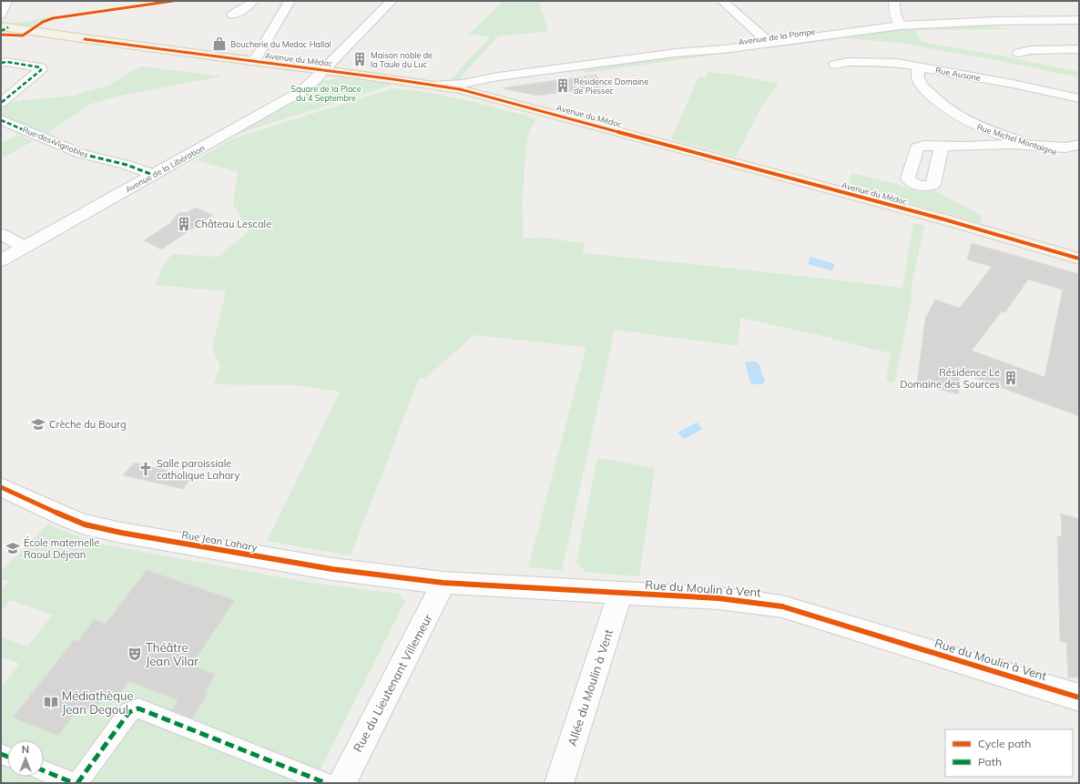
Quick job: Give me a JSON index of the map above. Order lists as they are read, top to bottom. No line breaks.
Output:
{"streets":{"main road":["Avenue du Médoc"],"street":["Avenue de la Pompe","Rue Ausone","Rue Michel Montaigne","Rue des Vignobles","Avenue de la Libération","Rue Jean Lahary","Rue du Moulin à Vent","Rue du Lieutenant Villemeur","Allée du Moulin à Vent"]},"crossings":[["Avenue de la Pompe","Avenue du Médoc"],["Avenue du Médoc","Avenue de la Libération"],["Rue Ausone","Rue Michel Montaigne"],["Rue des Vignobles","Avenue de la Libération"],["Rue Jean Lahary","Rue du Moulin à Vent"],["Rue Jean Lahary","Rue du Lieutenant Villemeur"],["Rue du Moulin à Vent","Rue du Lieutenant Villemeur"],["Rue du Moulin à Vent","Allée du Moulin à Vent"]],"parks":["Square de la Place du 4 Septembre"],"places":{"shop":["Boucherie du Medoc Hallal"],"building":["Maison noble de la Taule du Luc","Résidence Domaine de Piessec","Château Lescale","Résidence Le Domaine des Sources"],"school or university":["Crèche du Bourg","École maternelle Raoul Déjean"],"church":["Salle paroissiale catholique Lahary"],"theatre":["Théâtre Jean Vilar"],"library":["Médiathèque Jean Degoul"]},"legend":["Cycle path","Path"],"north":"top"}
